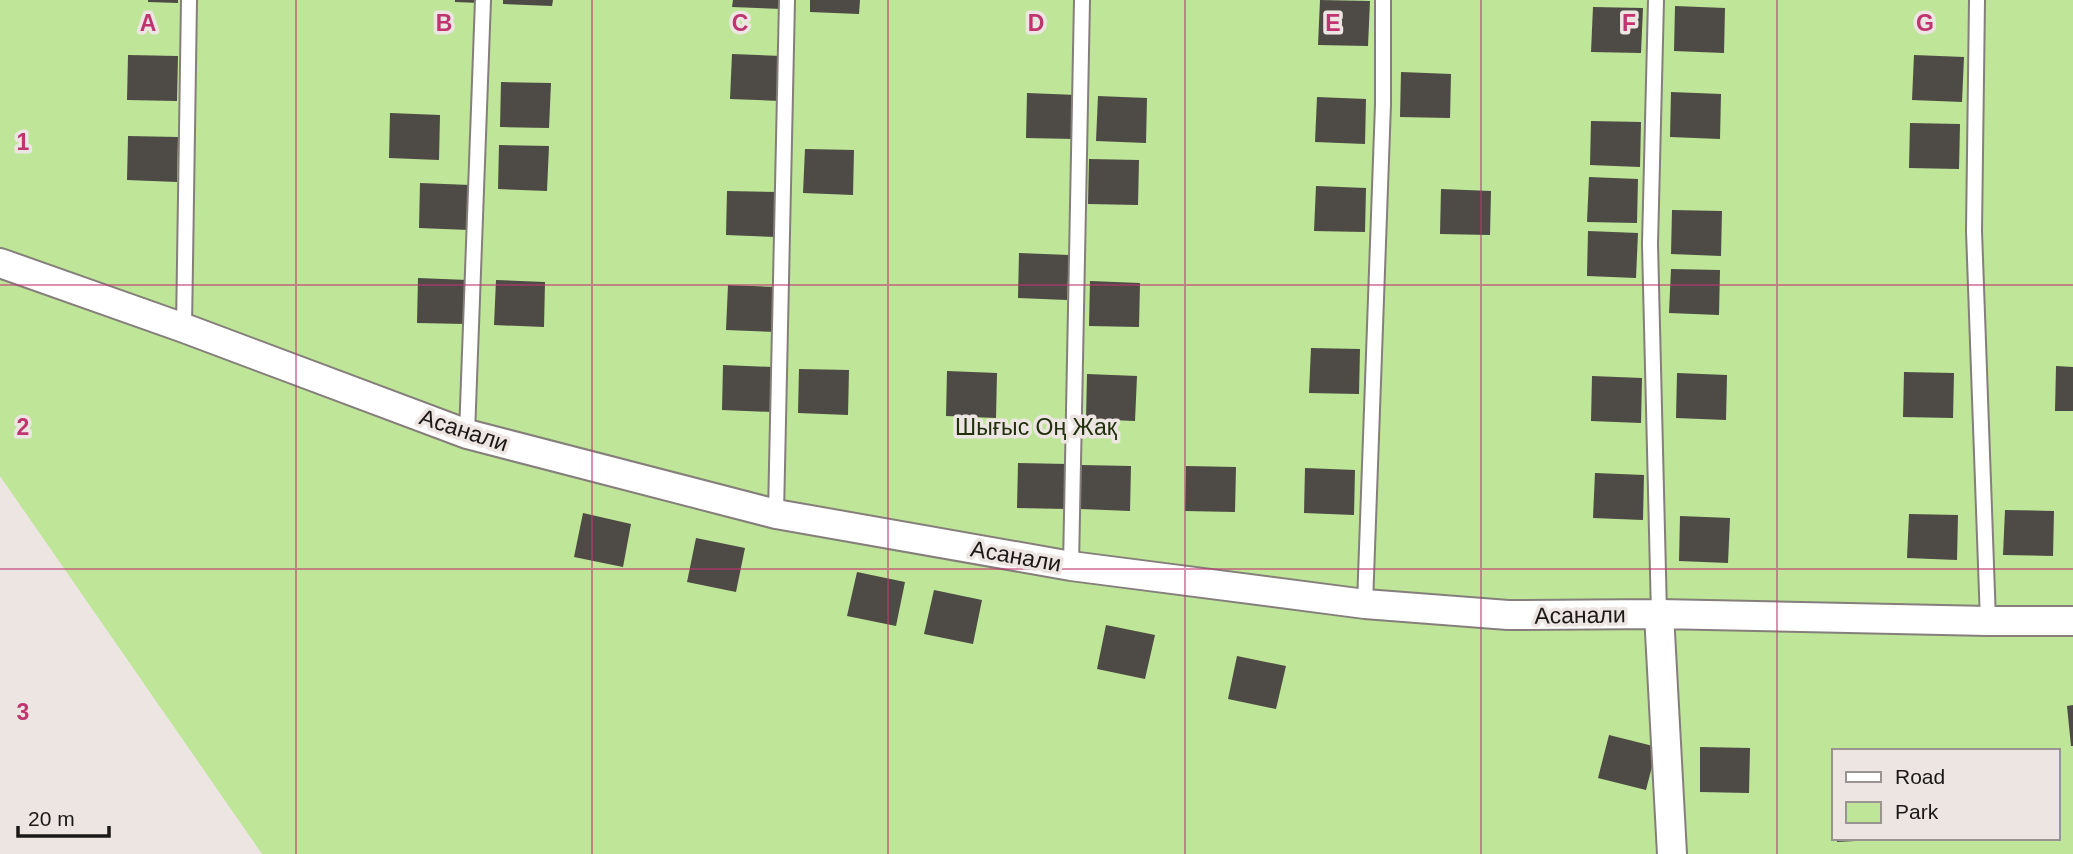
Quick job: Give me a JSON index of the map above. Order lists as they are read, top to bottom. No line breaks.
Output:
{"streets":{"street":["Асанали"]},"parks":["Шығыс Оң Жақ"],"legend":["Road","Park"],"scale_bar":"20 m","grid":{"columns":["A","B","C","D","E","F","G"],"rows":["1","2","3"]}}
